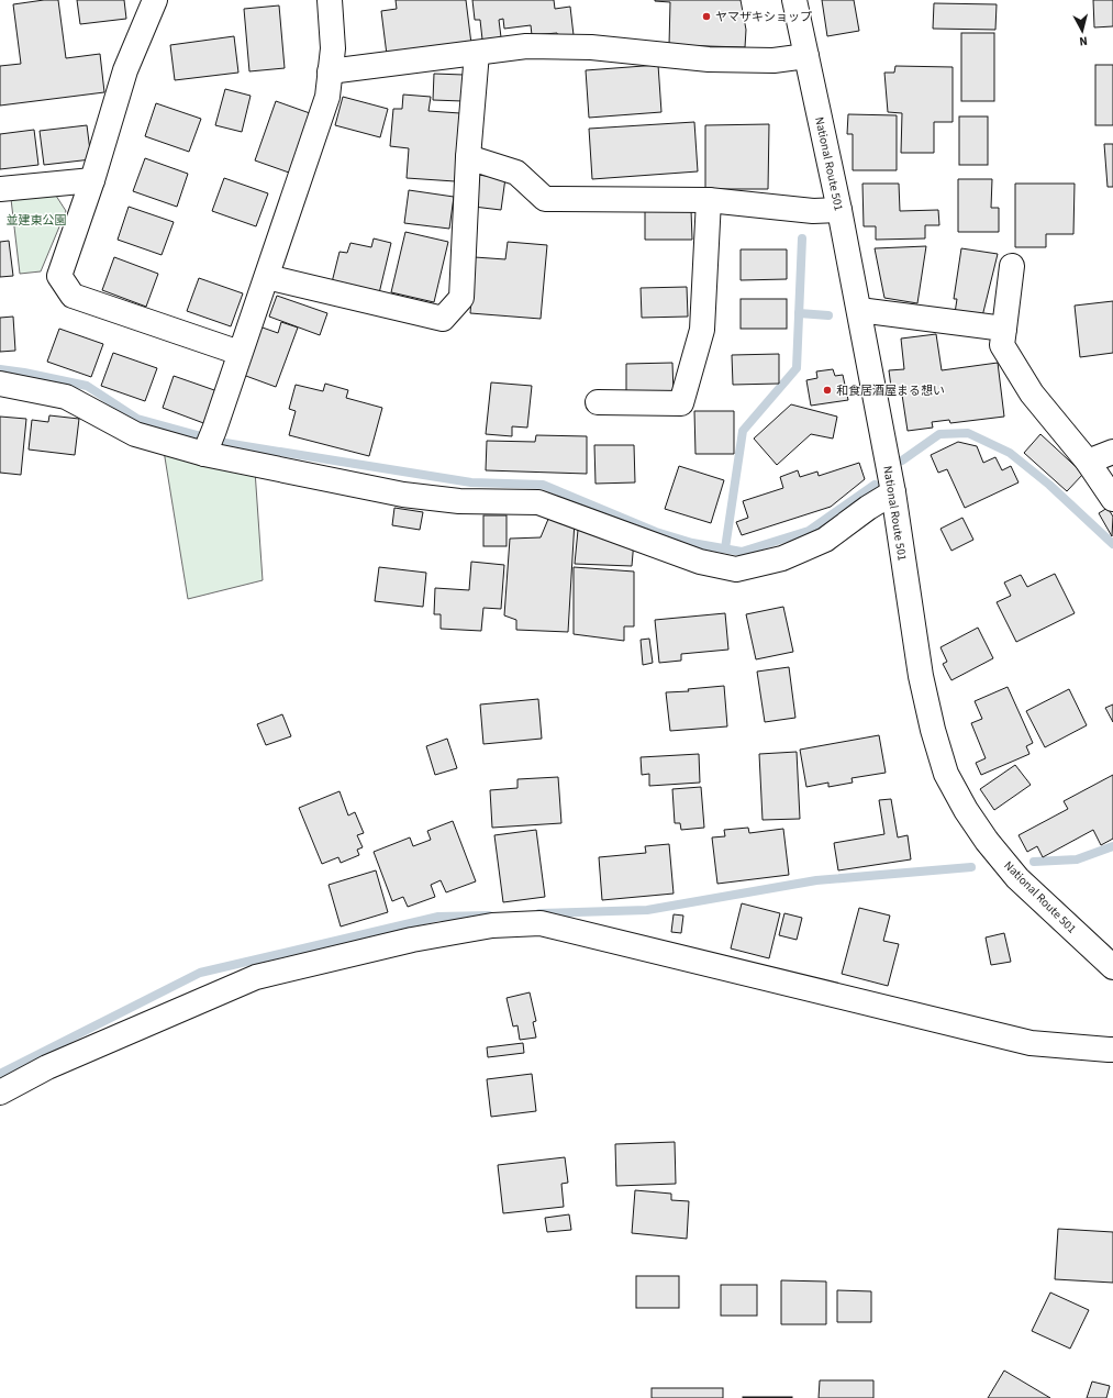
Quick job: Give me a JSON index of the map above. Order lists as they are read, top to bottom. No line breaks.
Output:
{"streets":{"main road":["National Route 501"]},"parks":["並建東公園"],"places":["ヤマザキショップ","和食居酒屋まる想い"],"north":"bottom"}
